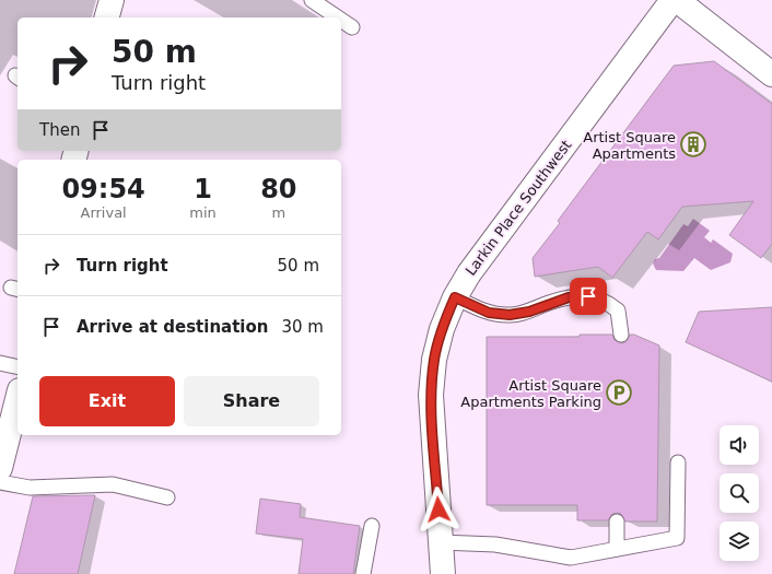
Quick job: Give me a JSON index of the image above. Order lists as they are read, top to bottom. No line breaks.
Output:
{"streets":{"street":["Larkin Place Southwest"]},"places":{"building":["Artist Square Apartments"],"parking":["Artist Square Apartments Parking"]},"page":{"turn":["50 m","Turn right"],"then":"Then","eta":["09:54","Arrival","1","min","80","m"],"list":[{"name":"Turn right","value":"50 m"},{"name":"Arrive at destination","value":"30 m"}],"buttons":["Exit","Share"]}}
